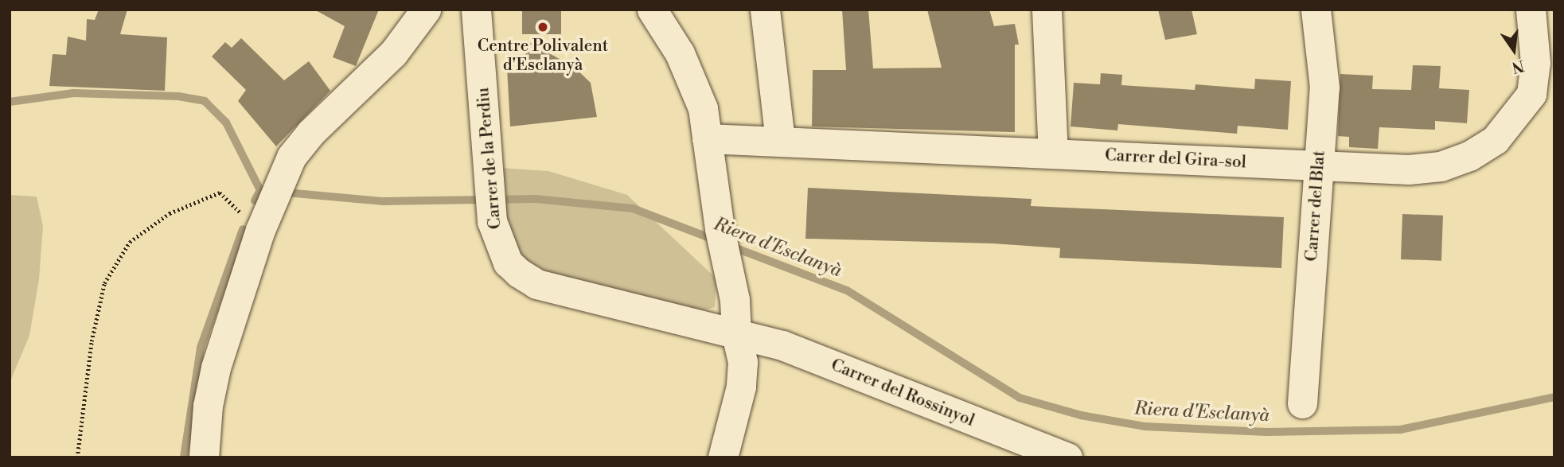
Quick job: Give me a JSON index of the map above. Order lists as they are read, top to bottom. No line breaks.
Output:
{"streets":{"street":["Carrer de la Perdiu","Carrer del Gira-sol","Carrer del Blat","Carrer del Rossinyol"]},"crossings":[["Carrer de la Perdiu","Carrer del Rossinyol"],["Carrer del Gira-sol","Carrer del Blat"]],"water":["Riera d'Esclanyà"],"places":["Centre Polivalent d'Esclanyà"],"north":"bottom"}
